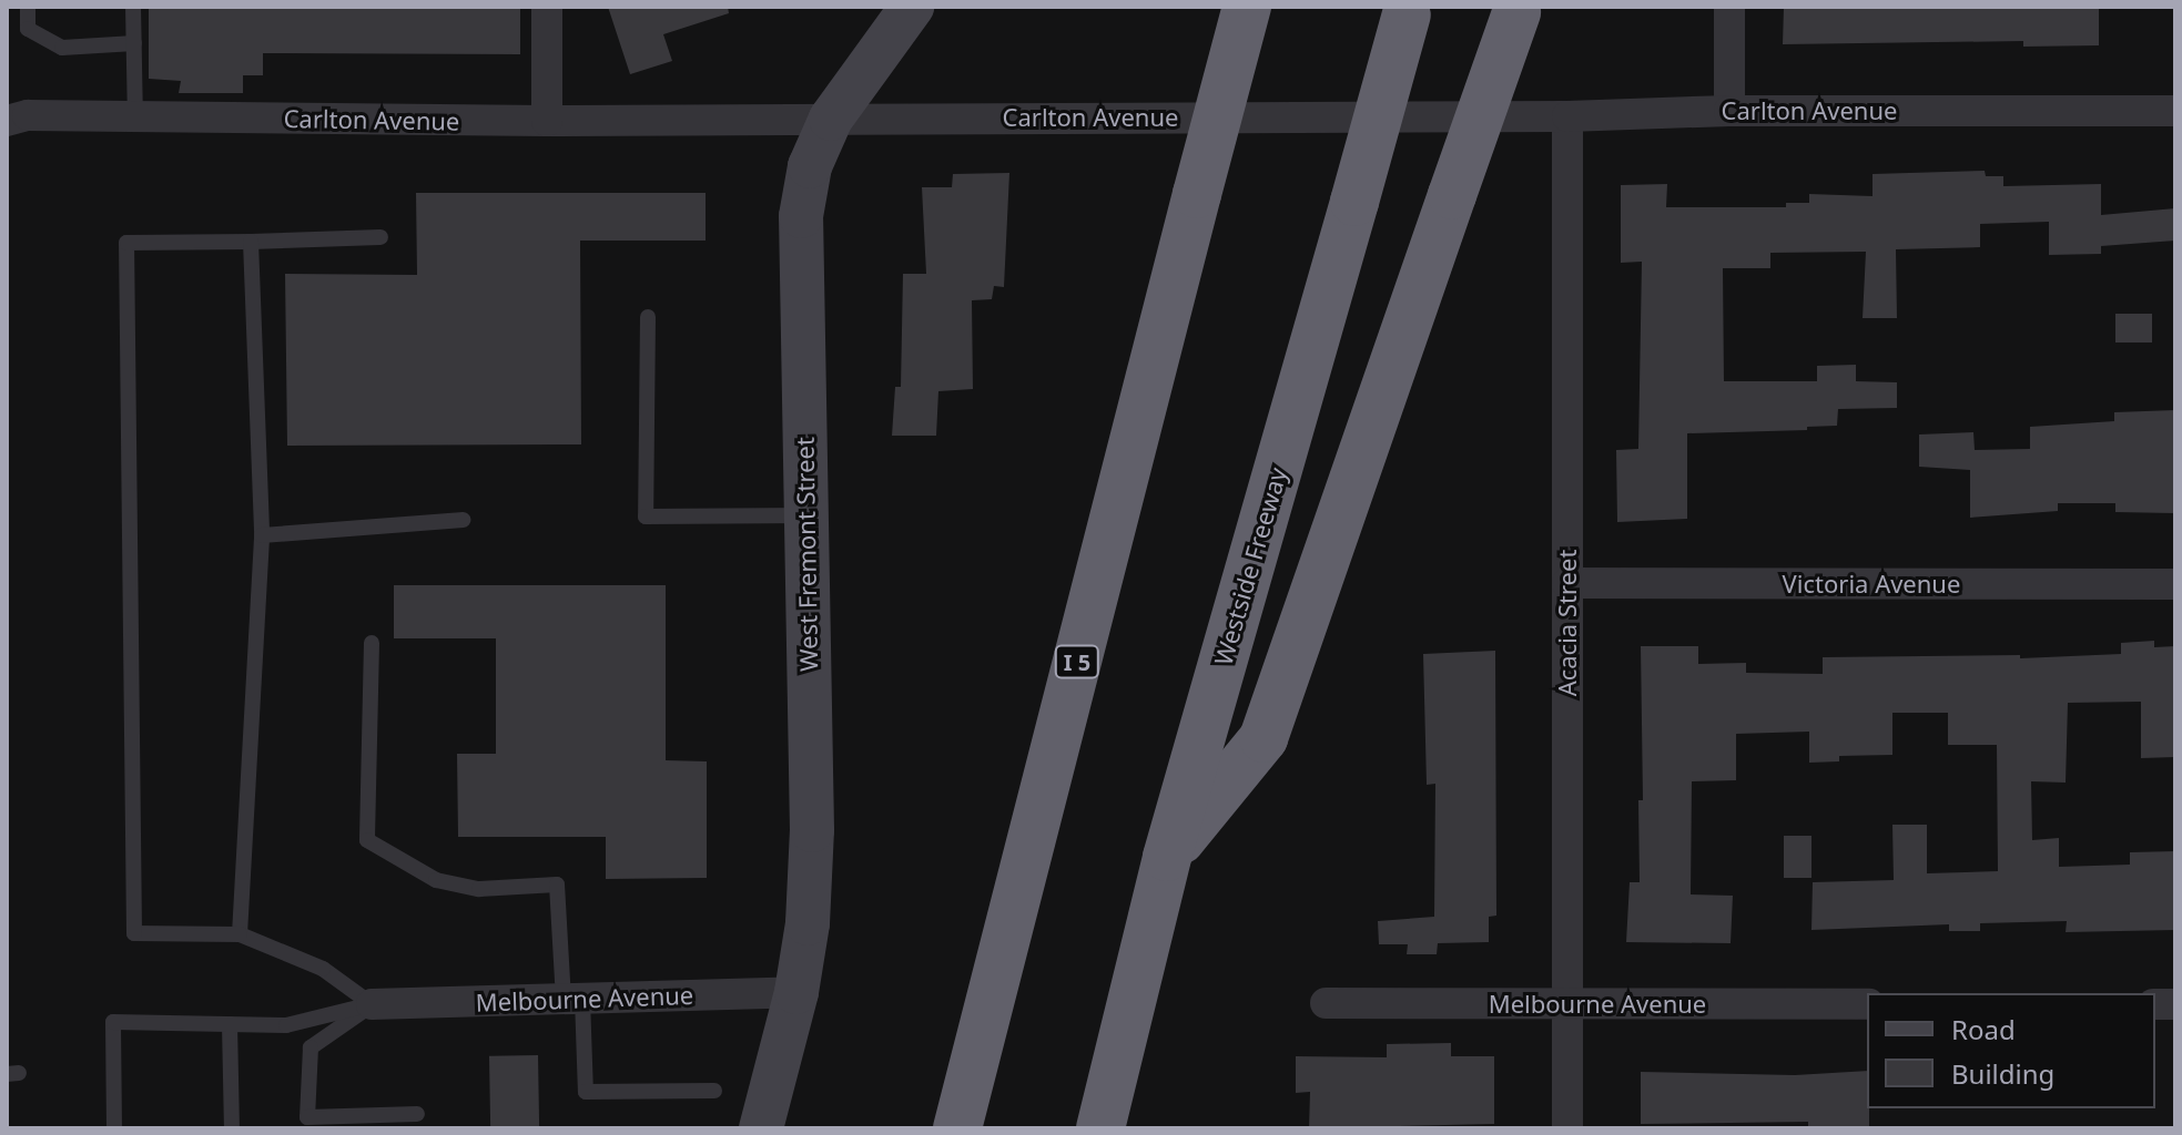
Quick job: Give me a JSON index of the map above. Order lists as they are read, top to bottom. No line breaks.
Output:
{"streets":{"highway":["Westside Freeway","I 5"],"street":["Carlton Avenue","West Fremont Street","Victoria Avenue","Acacia Street","Melbourne Avenue"]},"crossings":[["Carlton Avenue","West Fremont Street"],["Carlton Avenue","Acacia Street"],["West Fremont Street","Melbourne Avenue"],["Victoria Avenue","Acacia Street"],["Acacia Street","Melbourne Avenue"]],"legend":["Road","Building"]}
